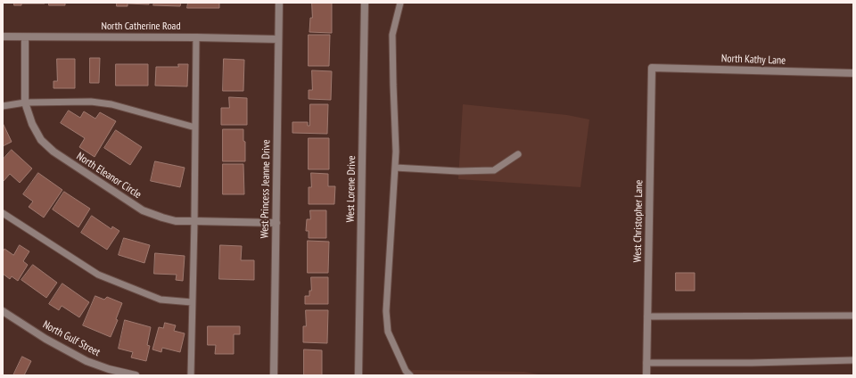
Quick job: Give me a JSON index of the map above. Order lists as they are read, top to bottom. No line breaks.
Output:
{"streets":{"street":["North Catherine Road","North Kathy Lane","North Eleanor Circle","West Princess Jeanne Drive","West Lorene Drive","West Christopher Lane","North Gulf Street"]},"crossings":[["North Catherine Road","North Eleanor Circle"],["North Catherine Road","West Princess Jeanne Drive"],["North Kathy Lane","West Christopher Lane"],["North Eleanor Circle","West Princess Jeanne Drive"]]}
